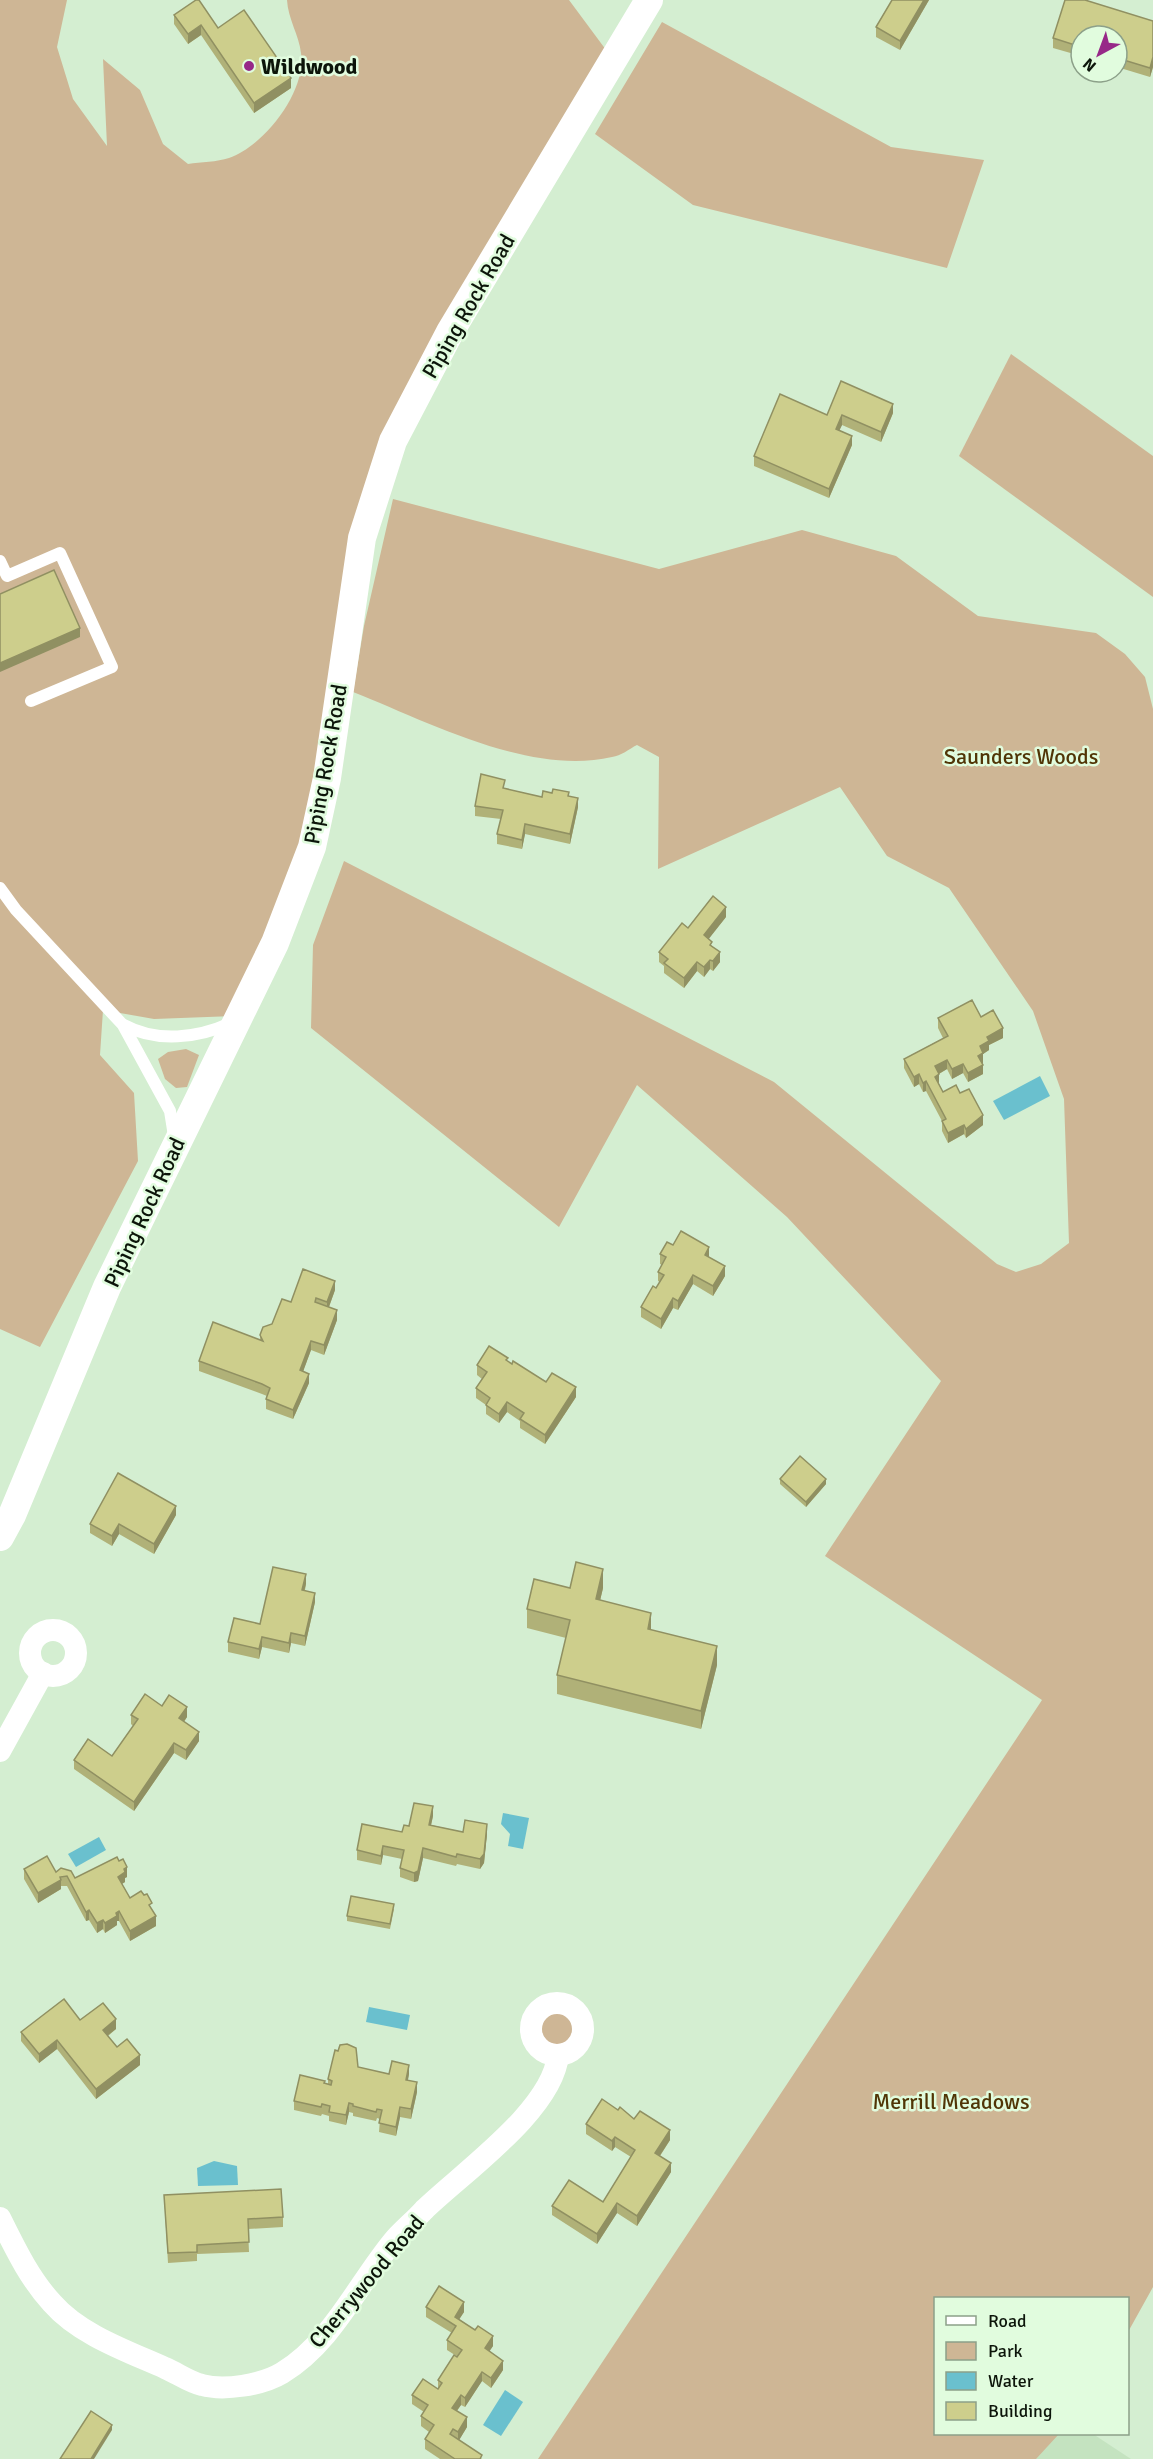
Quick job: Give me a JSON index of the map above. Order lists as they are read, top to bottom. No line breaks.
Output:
{"streets":{"street":["Piping Rock Road","Cherrywood Road"]},"parks":["Saunders Woods","Merrill Meadows"],"places":["Wildwood"],"legend":["Road","Park","Water","Building"],"north":"bottom left"}
